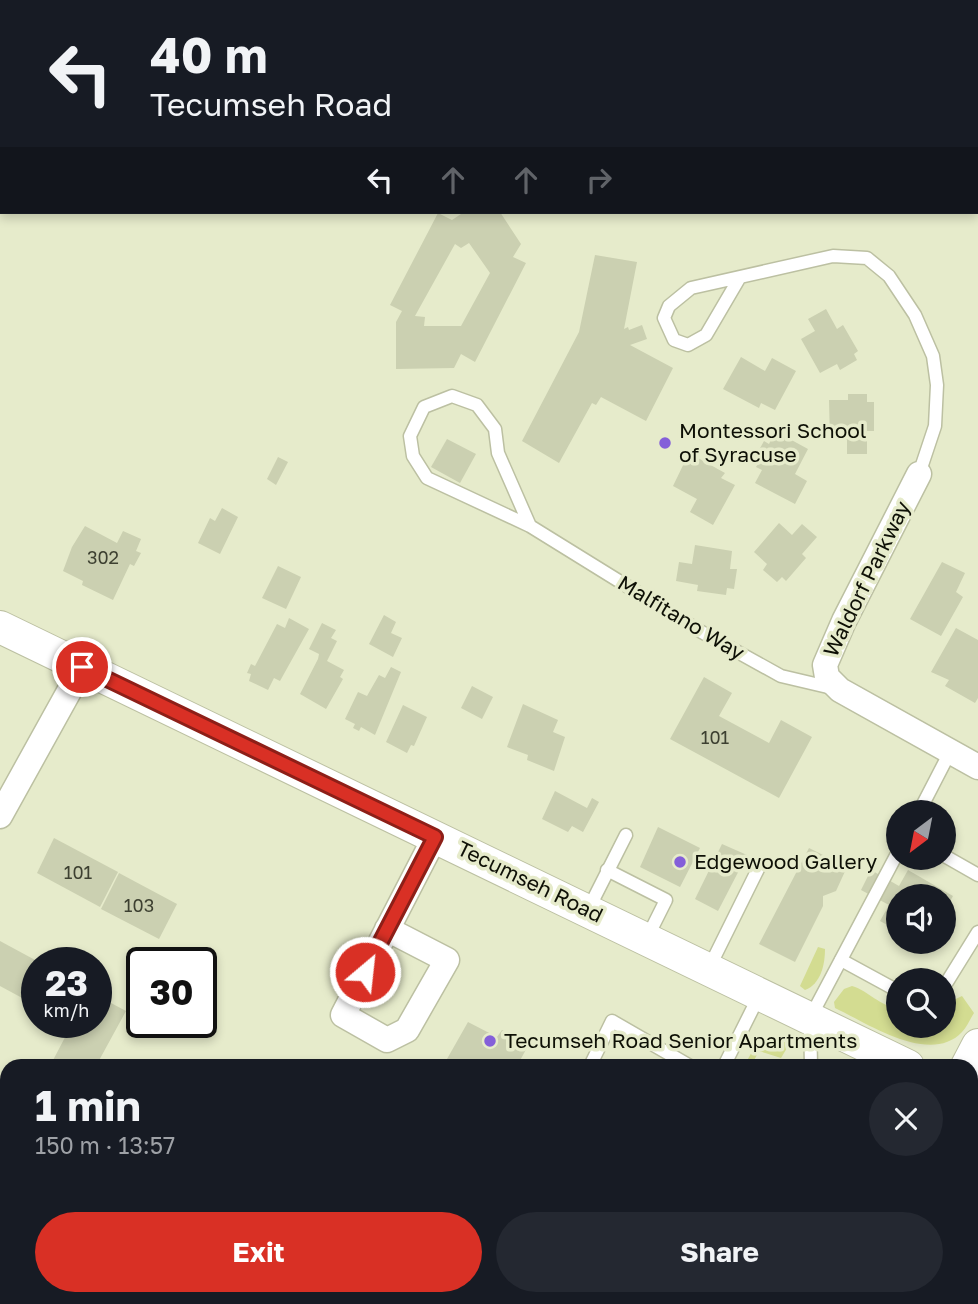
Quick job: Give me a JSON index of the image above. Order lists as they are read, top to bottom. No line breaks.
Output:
{"streets":{"street":["Waldorf Parkway","Tecumseh Road"],"lane":["Malfitano Way"]},"crossings":[["Waldorf Parkway","Malfitano Way"]],"places":["Montessori School of Syracuse","Edgewood Gallery","Tecumseh Road Senior Apartments"],"house_numbers":["302","101","101","103"],"north":"bottom left","page":{"turn":["40 m","Tecumseh Road"],"speed":"23 km/h","limit":"30","heading":["1 min","150 m · 13:57"],"buttons":["Exit","Share"]}}
